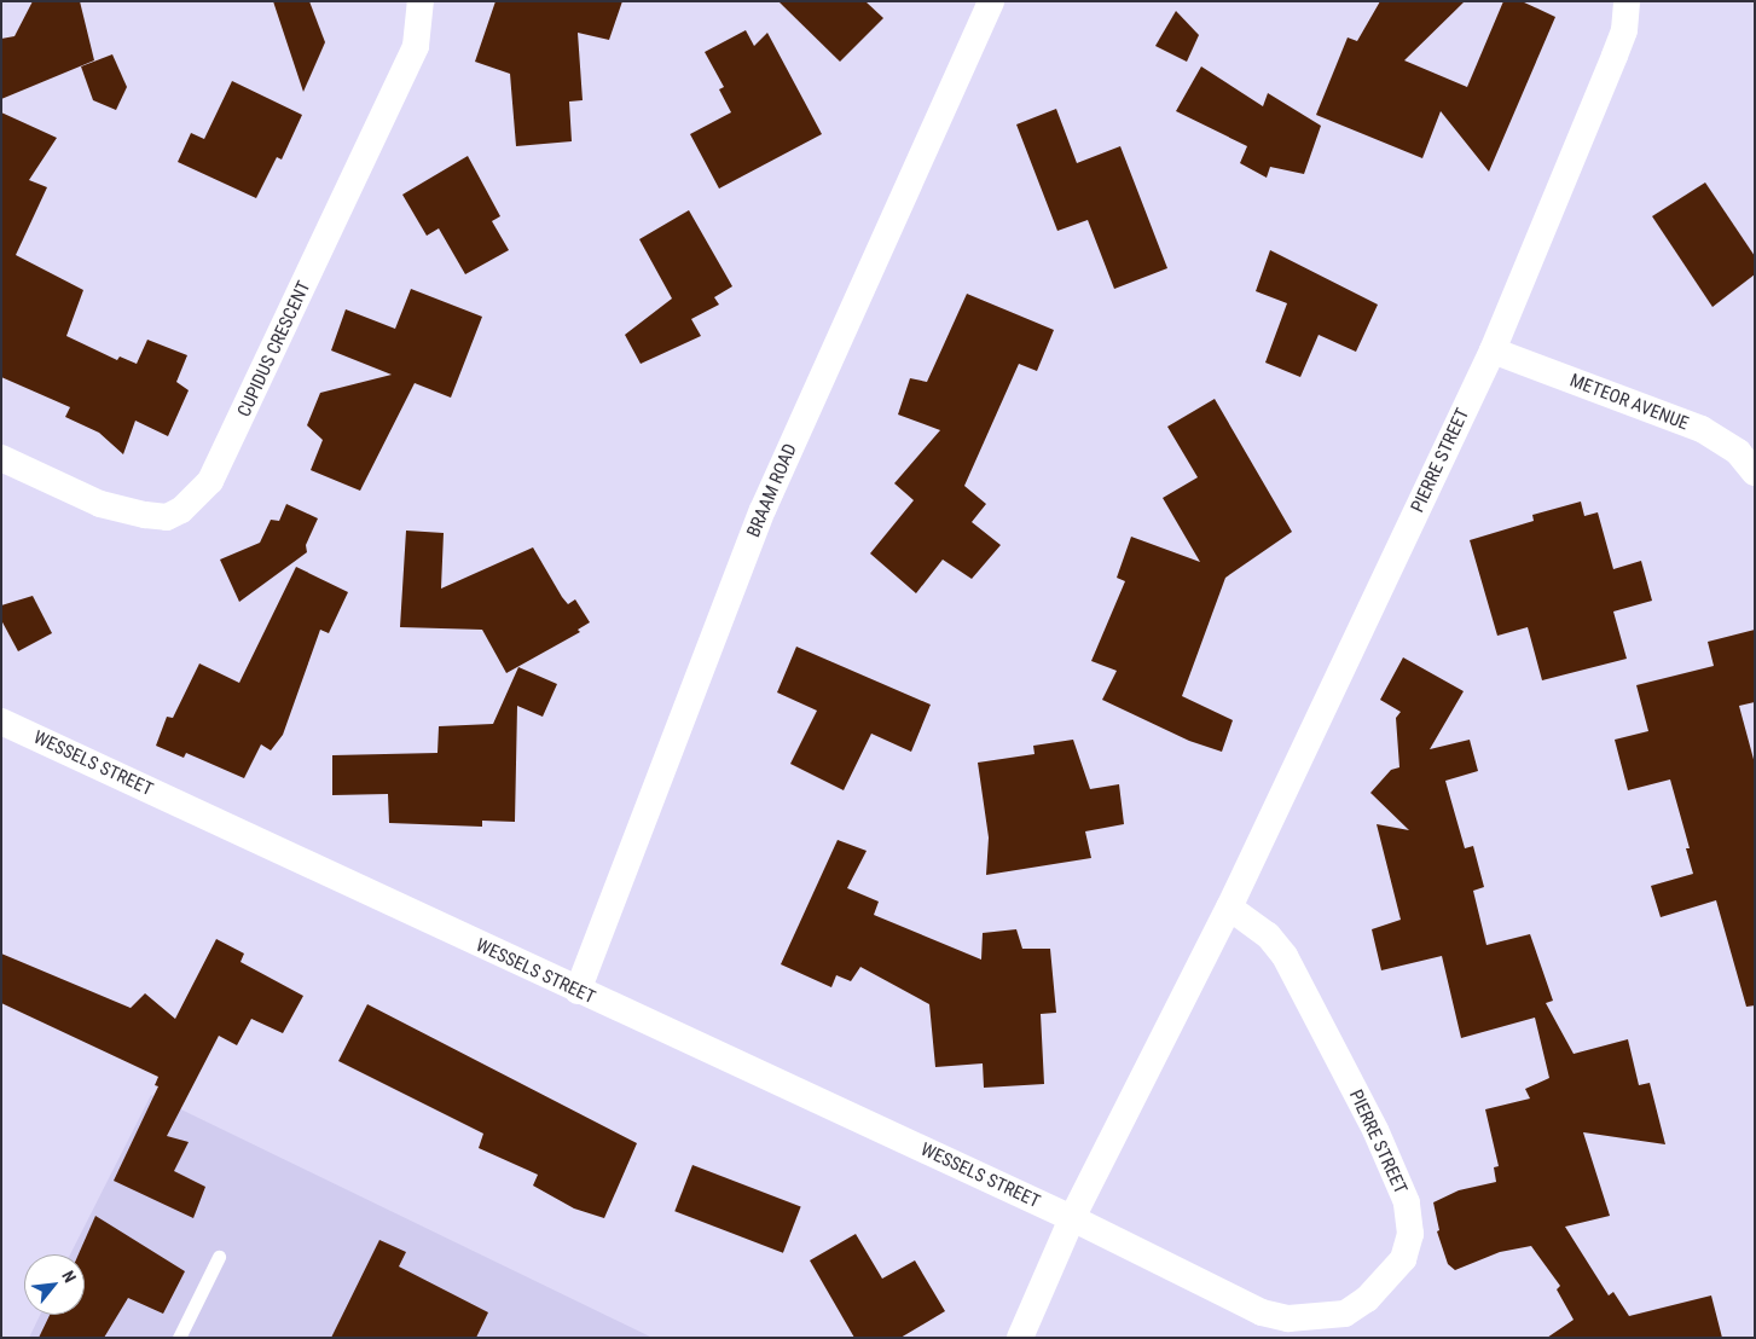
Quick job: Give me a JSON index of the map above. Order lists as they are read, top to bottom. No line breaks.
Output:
{"streets":{"street":["CUPIDUS CRESCENT","METEOR AVENUE","PIERRE STREET","BRAAM ROAD","WESSELS STREET"]},"crossings":[["METEOR AVENUE","PIERRE STREET"],["PIERRE STREET","WESSELS STREET"],["BRAAM ROAD","WESSELS STREET"]],"north":"top right"}
